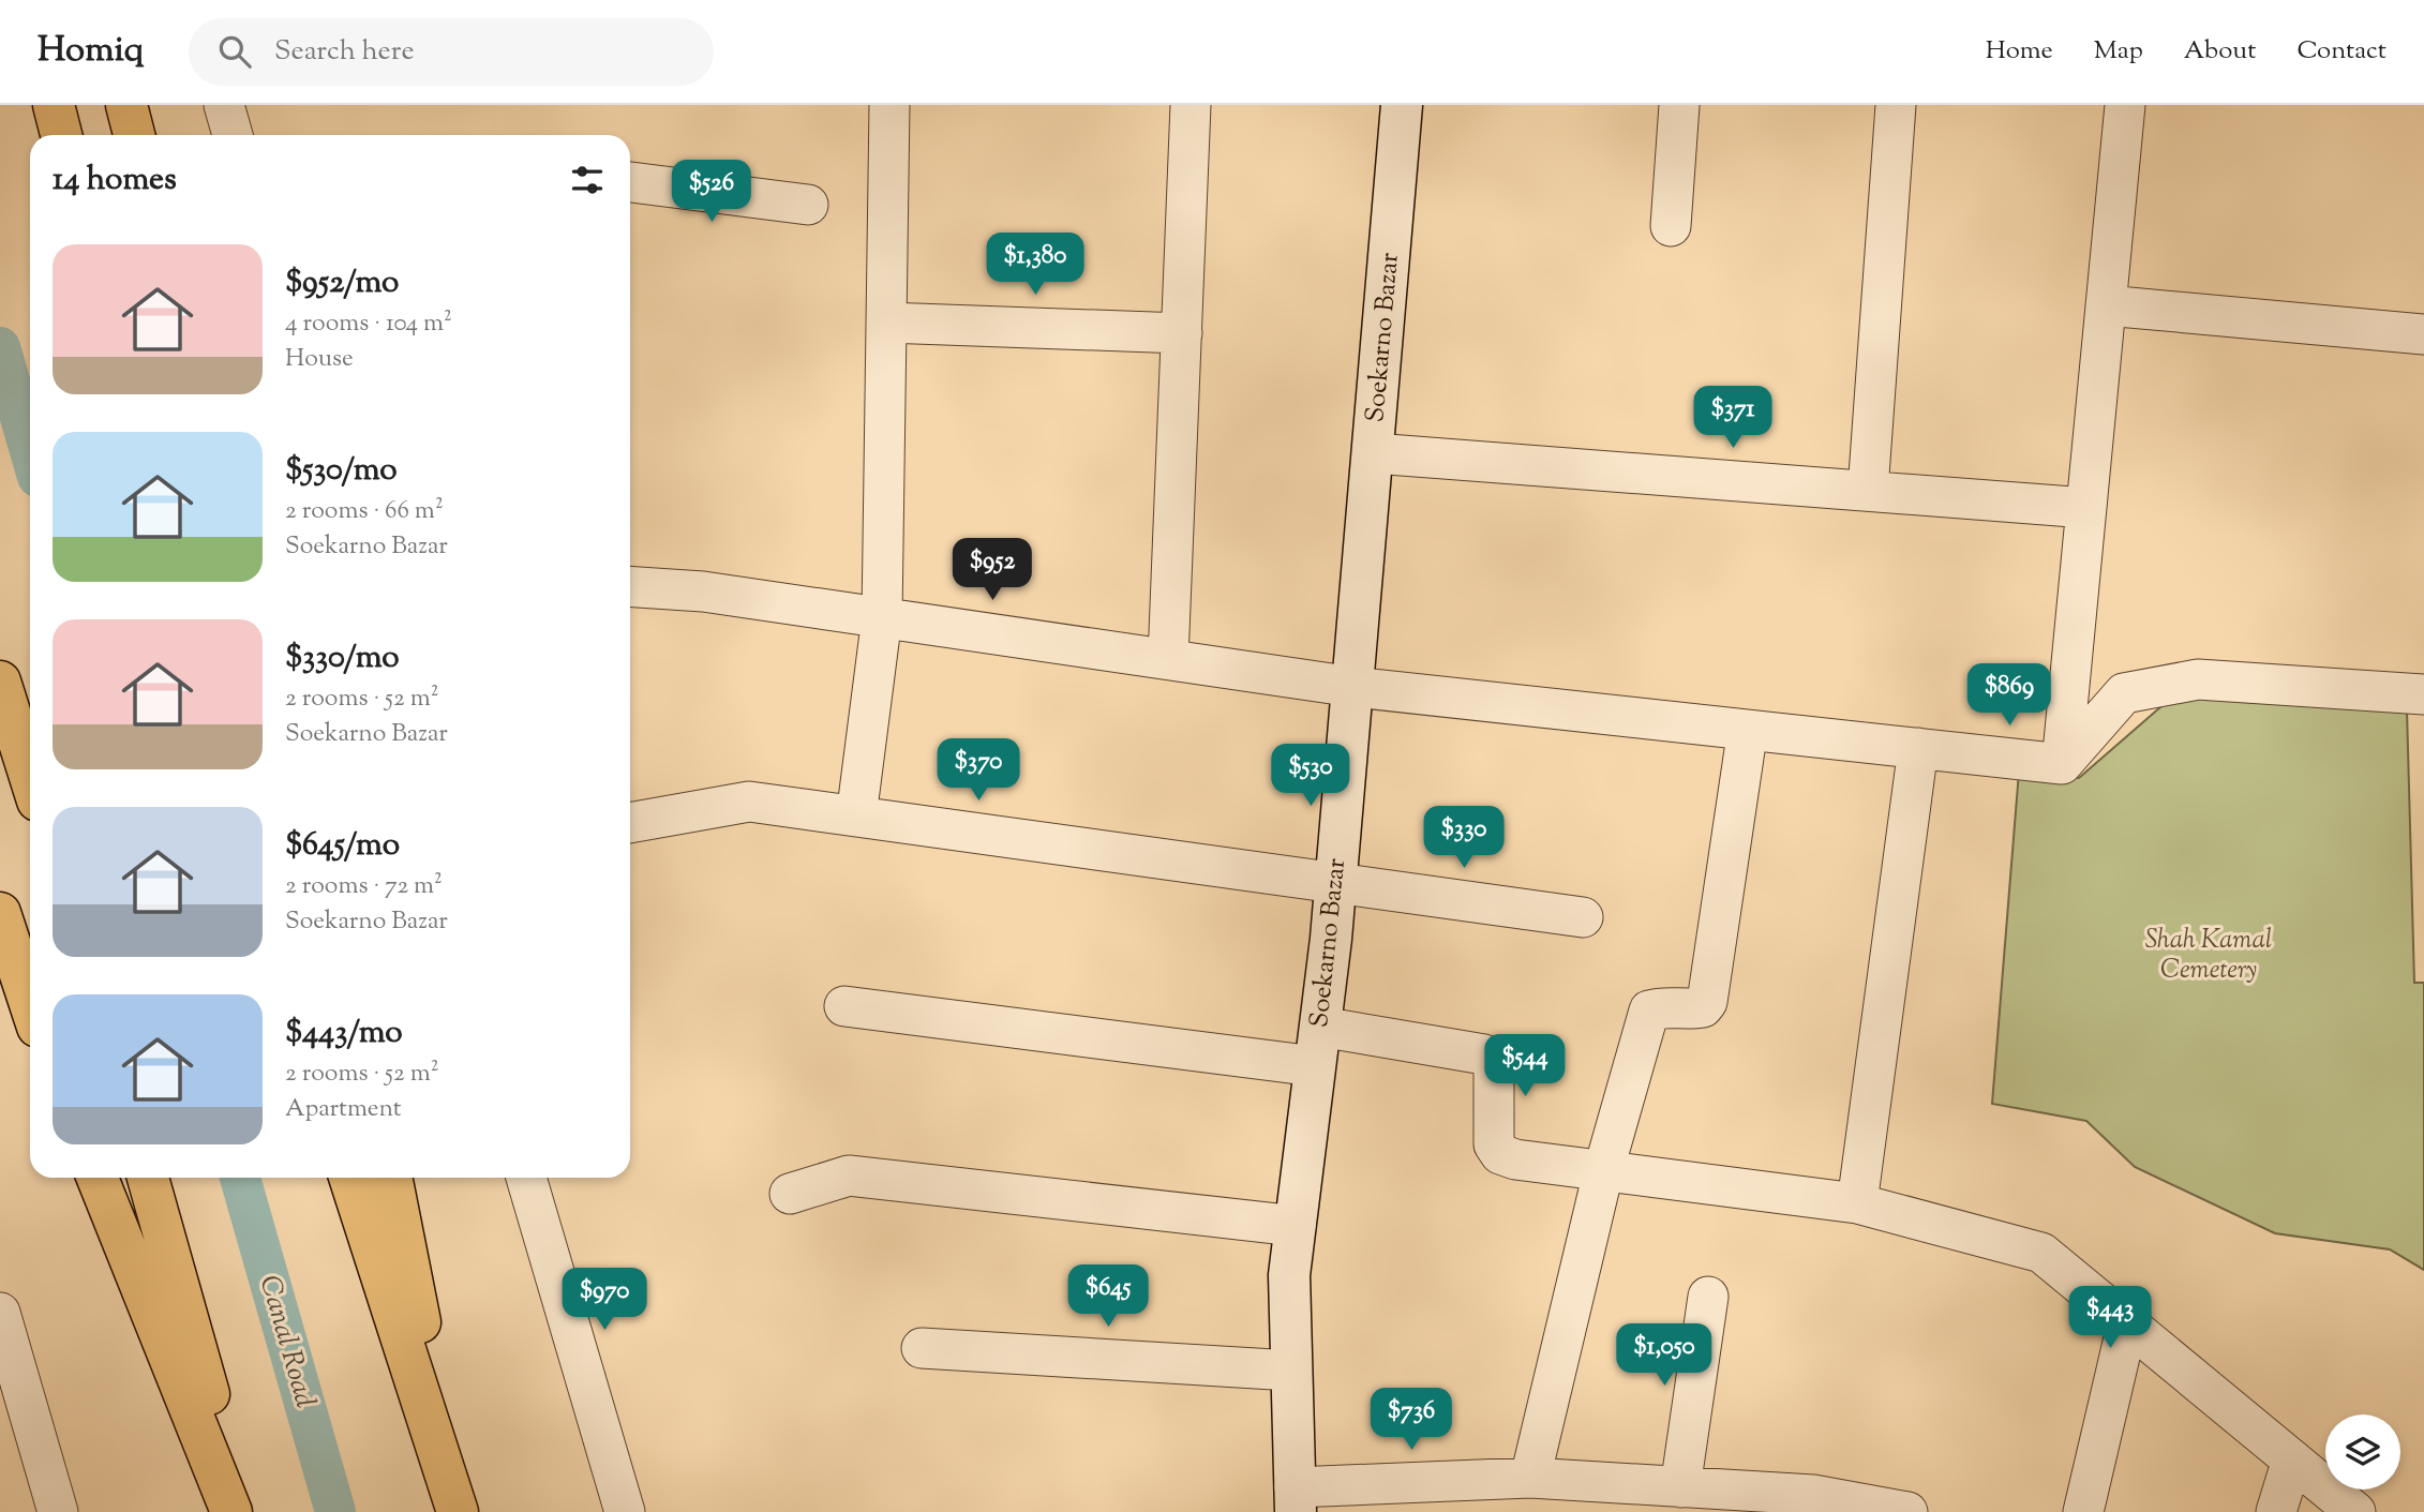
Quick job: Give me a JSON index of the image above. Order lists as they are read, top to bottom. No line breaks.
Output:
{"streets":{"street":["Soekarno Bazar"]},"water":["Canal Road"],"parks":["Shah Kamal Cemetery"],"page":{"header":"Homiq","search":"Search here","nav":["Home","Map","About","Contact"],"heading":"14 homes","price":["$526","$1,380","$371","$952","$869","$370","$530","$330","$544","$645","$970","$443","$1,050","$736"],"list":[{"name":"$952/mo","note":"4 rooms · 104 m² · House"},{"name":"$530/mo","note":"2 rooms · 66 m² · Soekarno Bazar"},{"name":"$330/mo","note":"2 rooms · 52 m² · Soekarno Bazar"},{"name":"$645/mo","note":"2 rooms · 72 m² · Soekarno Bazar"},{"name":"$443/mo","note":"2 rooms · 52 m² · Apartment"}]}}
